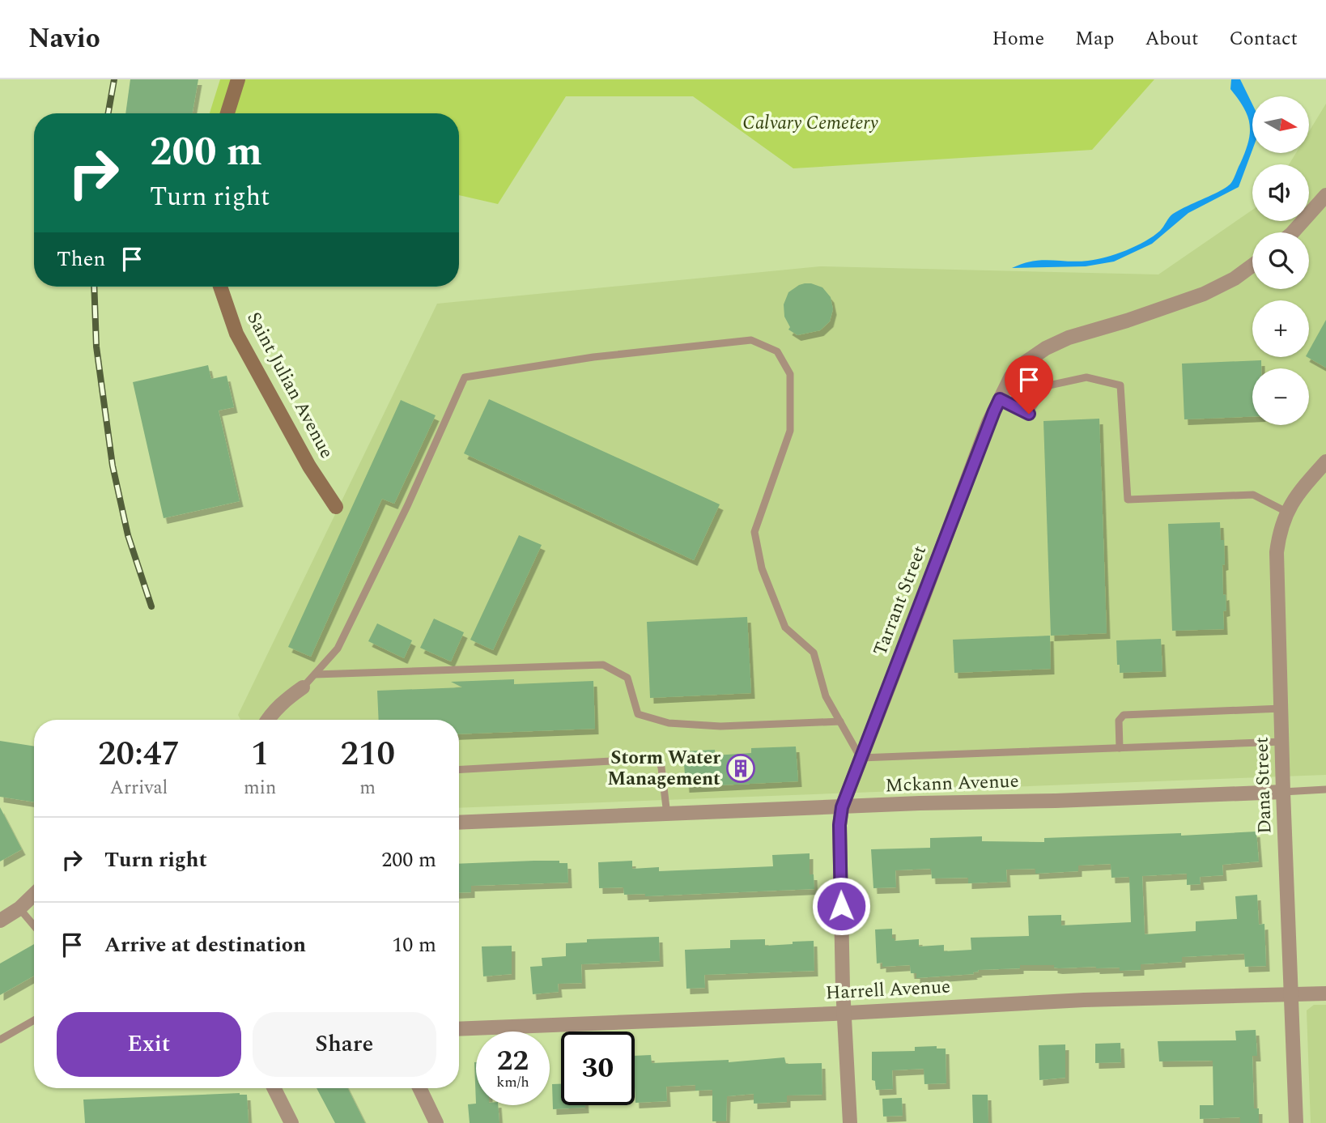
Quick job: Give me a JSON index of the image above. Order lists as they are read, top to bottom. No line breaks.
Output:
{"streets":{"street":["Saint Julian Avenue","Tarrant Street","Mckann Avenue","Dana Street","Harrell Avenue"]},"crossings":[["Tarrant Street","Mckann Avenue"],["Tarrant Street","Harrell Avenue"],["Mckann Avenue","Dana Street"],["Dana Street","Harrell Avenue"]],"parks":["Calvary Cemetery"],"places":{"building":["Storm Water Management"]},"north":"right","page":{"header":"Navio","nav":["Home","Map","About","Contact"],"map_buttons":["+","−"],"turn":["200 m","Turn right"],"then":"Then","eta":["20:47","Arrival","1","min","210","m"],"list":[{"name":"Turn right","value":"200 m"},{"name":"Arrive at destination","value":"10 m"}],"buttons":["Exit","Share"],"speed":"22 km/h","limit":"30"}}
